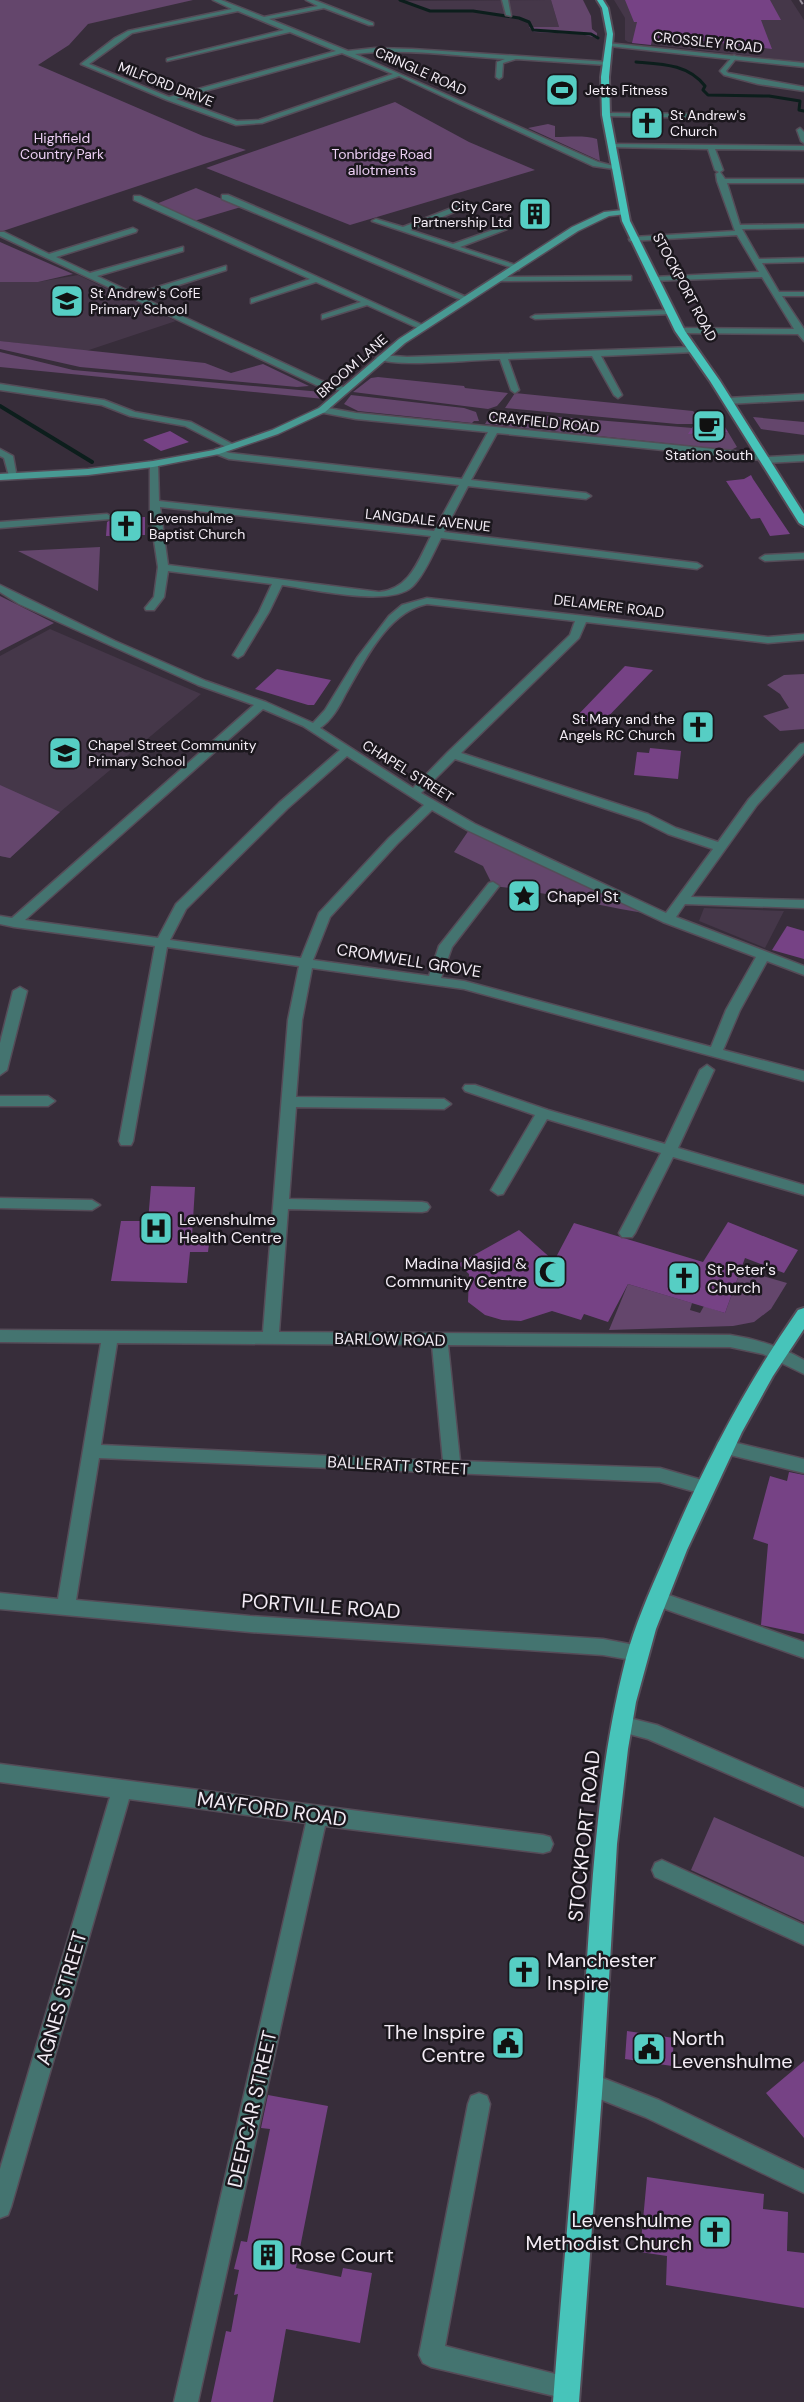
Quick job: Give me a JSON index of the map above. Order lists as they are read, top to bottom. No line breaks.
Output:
{"streets":{"highway":["STOCKPORT ROAD"],"main road":["BROOM LANE"],"street":["CROSSLEY ROAD","CRINGLE ROAD","MILFORD DRIVE","CRAYFIELD ROAD","LANGDALE AVENUE","DELAMERE ROAD","CHAPEL STREET","CROMWELL GROVE","BARLOW ROAD","BALLERATT STREET","PORTVILLE ROAD","MAYFORD ROAD","AGNES STREET","DEEPCAR STREET"]},"crossings":[["CROSSLEY ROAD","STOCKPORT ROAD"],["CRINGLE ROAD","MILFORD DRIVE"],["CRINGLE ROAD","STOCKPORT ROAD"],["STOCKPORT ROAD","BROOM LANE"],["STOCKPORT ROAD","CRAYFIELD ROAD"],["STOCKPORT ROAD","BARLOW ROAD"],["STOCKPORT ROAD","BALLERATT STREET"],["STOCKPORT ROAD","PORTVILLE ROAD"],["BROOM LANE","CRAYFIELD ROAD"],["DELAMERE ROAD","CHAPEL STREET"],["MAYFORD ROAD","AGNES STREET"],["MAYFORD ROAD","DEEPCAR STREET"]],"parks":["Highfield Country Park","Tonbridge Road allotments"],"places":{"sports":["Jetts Fitness"],"church":["St Andrew's Church","Levenshulme Baptist Church","St Mary and the Angels RC Church","St Peter's Church","Manchester Inspire","Levenshulme Methodist Church"],"building":["City Care Partnership Ltd","Rose Court"],"school or university":["St Andrew's CofE Primary School","Chapel Street Community Primary School"],"cafe":["Station South"],"place":["Chapel St"],"hospital":["Levenshulme Health Centre"],"mosque":["Madina Masjid & Community Centre"],"public building":["The Inspire Centre","North Levenshulme"]}}
